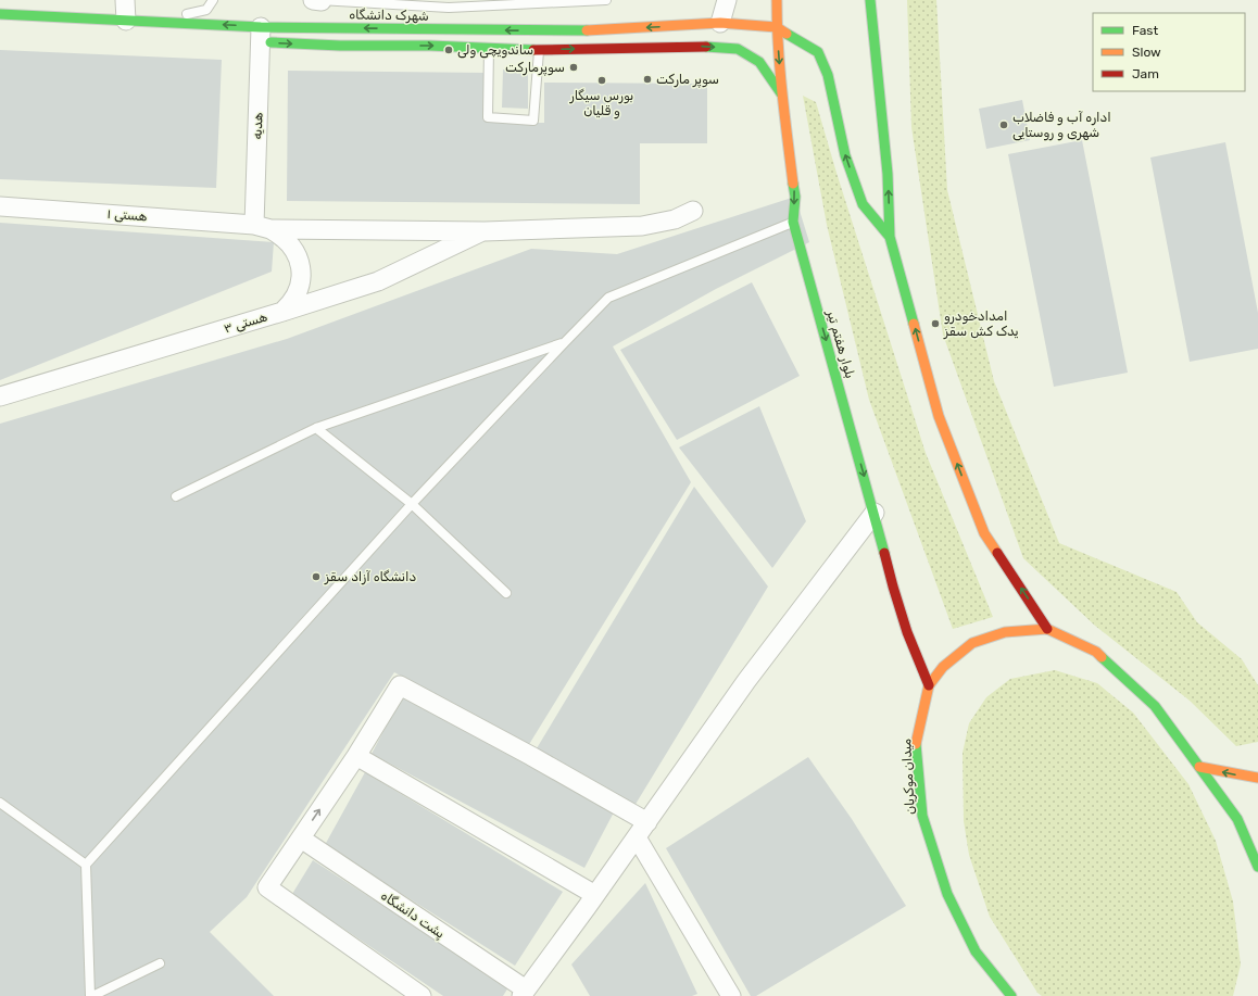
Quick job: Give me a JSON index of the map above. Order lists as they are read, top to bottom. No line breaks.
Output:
{"streets":{"main road":["شهرک دانشگاه","بلوار هفتم تیر","میدان موکریان"],"street":["هدیه","هستی ۱","هستی ۳","پشت دانشگاه"]},"crossings":[["شهرک دانشگاه","هدیه"],["شهرک دانشگاه","بلوار هفتم تیر"],["هدیه","هستی ۱"],["هستی ۱","هستی ۳"],["بلوار هفتم تیر","میدان موکریان"]],"places":["ساندویچی ولی","سوپرمارکت","سوپر مارکت","بورس سیگار و قلیان","اداره آب و فاضلاب شهری و روستایی","امدادخودرو یدک کش سقز","دانشگاه آزاد سقز"],"legend":["Fast","Slow","Jam"]}
